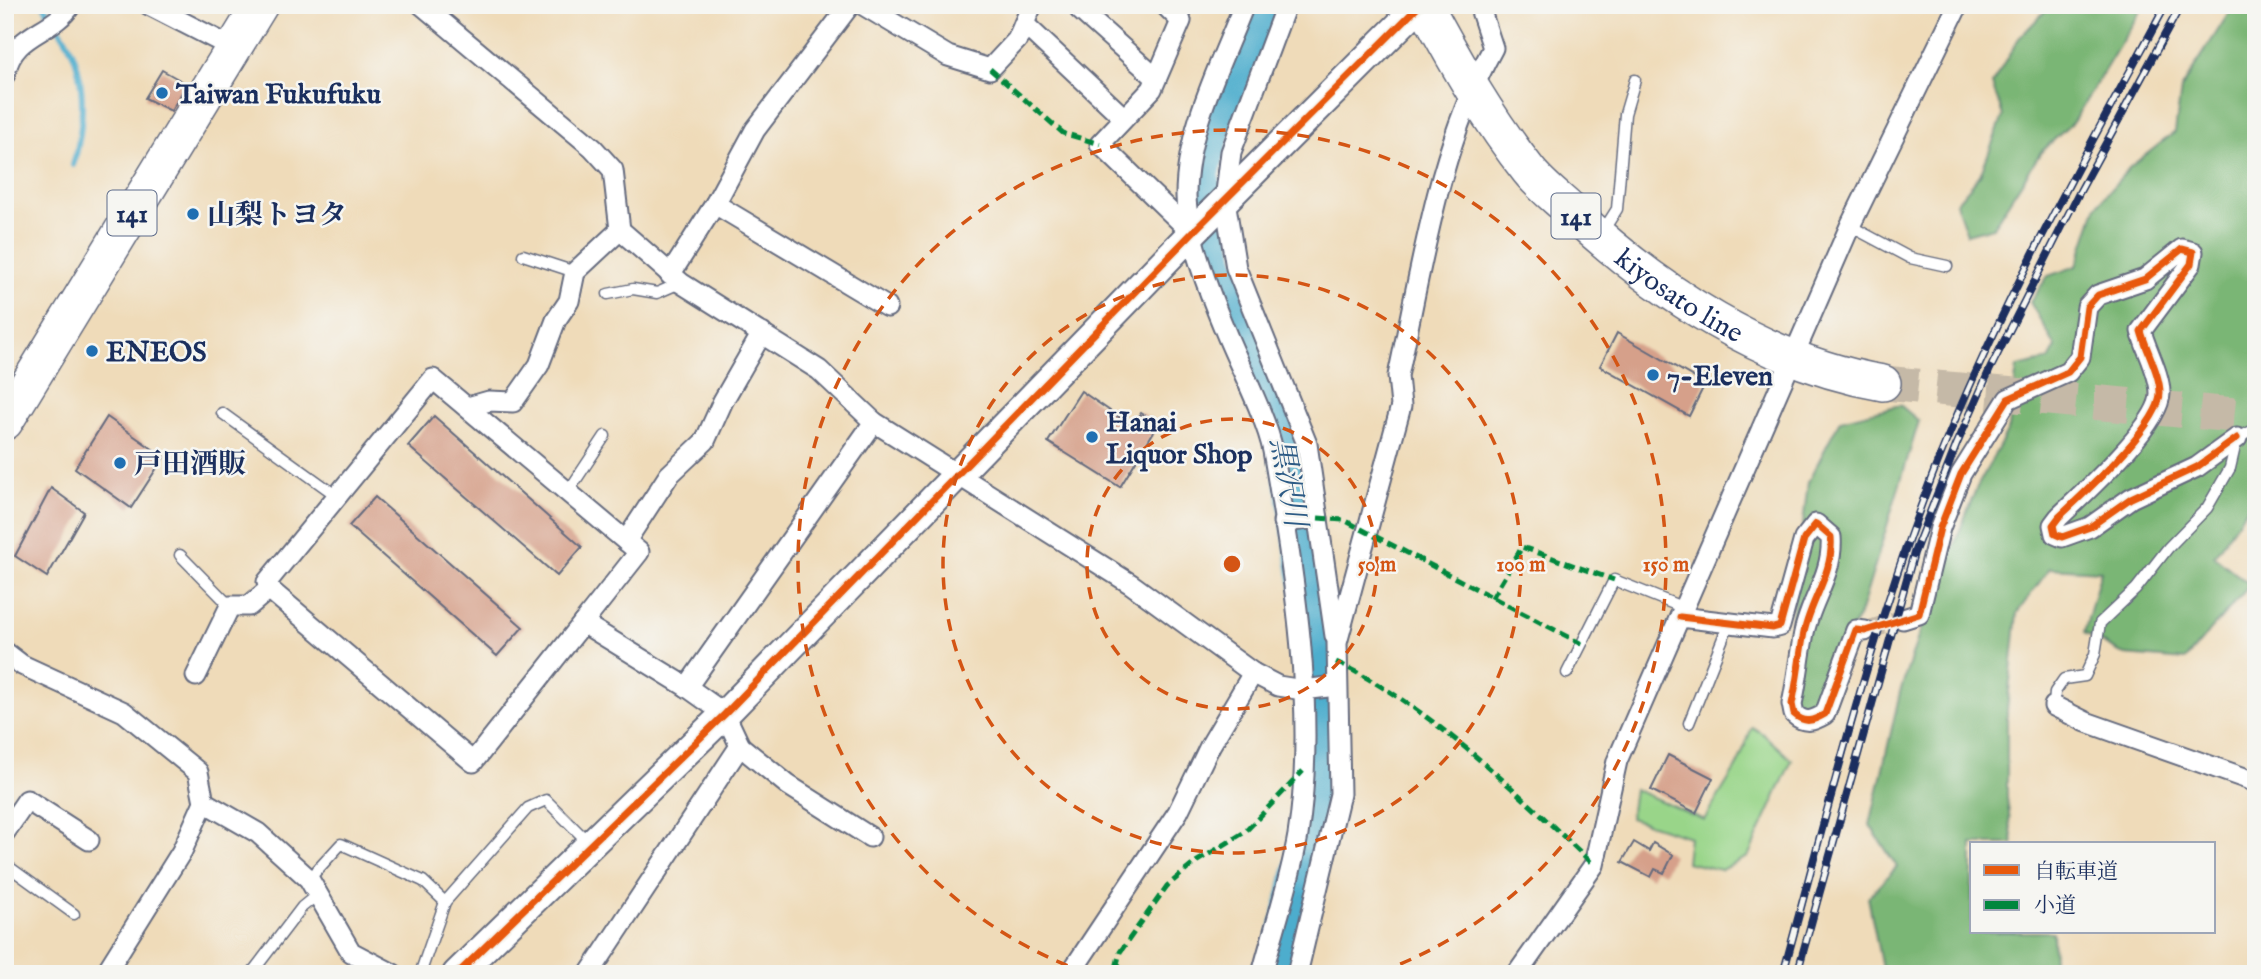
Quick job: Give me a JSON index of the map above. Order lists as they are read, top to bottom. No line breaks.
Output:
{"streets":{"highway":["141","kiyosato line"]},"water":["黒沢川"],"places":["Taiwan Fukufuku","山梨トヨタ","ENEOS","7-Eleven","Hanai Liquor Shop","戸田酒販"],"legend":["自転車道","小道"],"rings":["50 m","100 m","150 m"]}
